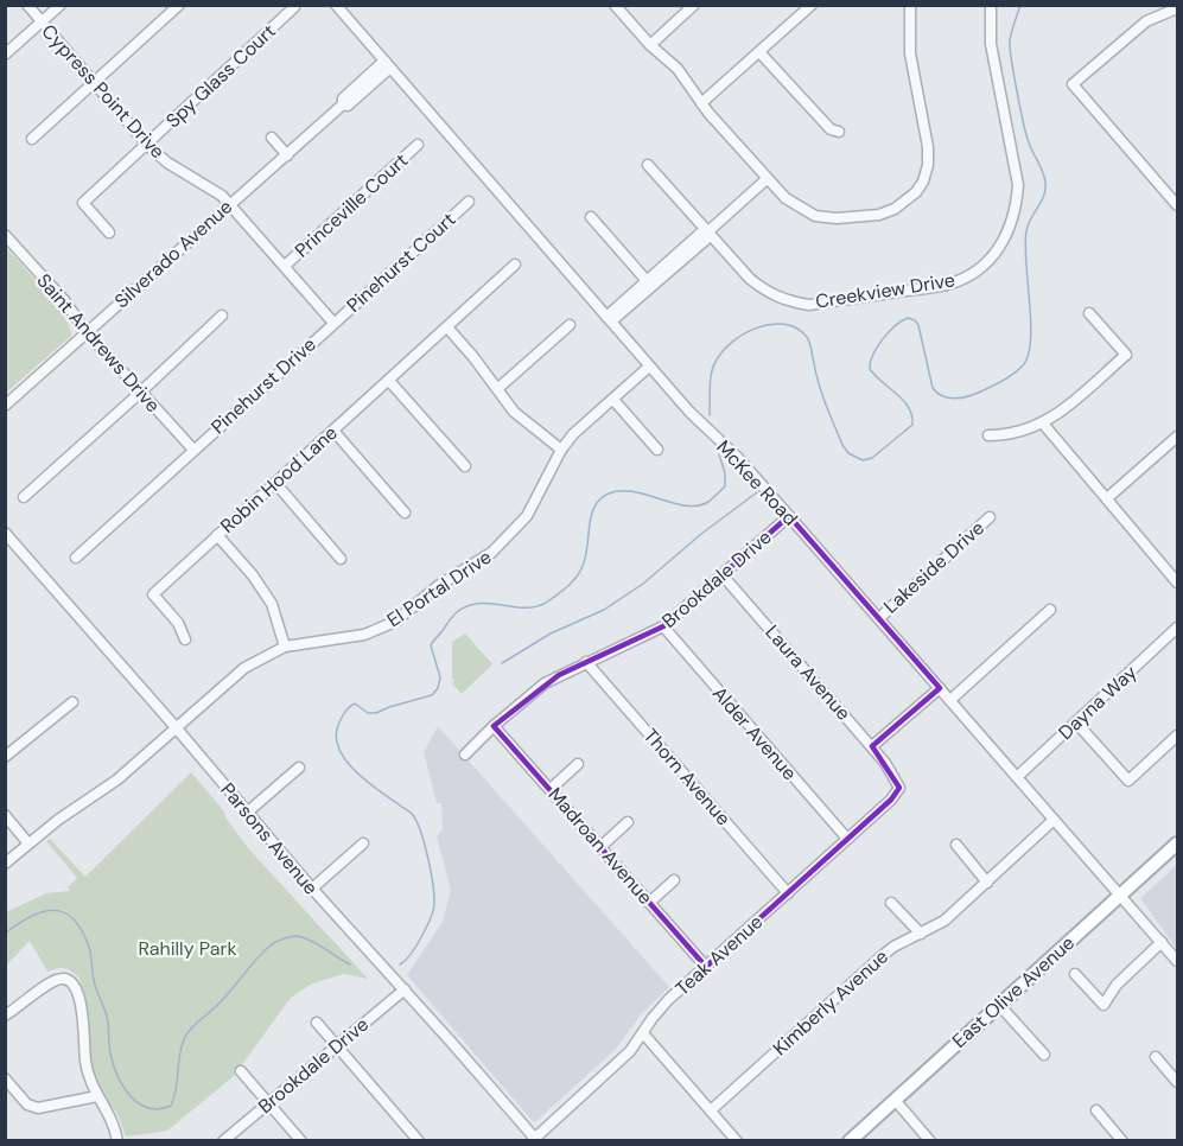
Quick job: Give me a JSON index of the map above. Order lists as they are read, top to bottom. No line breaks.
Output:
{"streets":{"main road":["East Olive Avenue"],"street":["Spy Glass Court","Cypress Point Drive","Princeville Court","Silverado Avenue","Pinehurst Court","Creekview Drive","Saint Andrews Drive","Pinehurst Drive","Robin Hood Lane","McKee Road","Lakeside Drive","Brookdale Drive","El Portal Drive","Laura Avenue","Dayna Way","Alder Avenue","Thorn Avenue","Parsons Avenue","Madroan Avenue","Teak Avenue","Kimberly Avenue"]},"crossings":[["Spy Glass Court","Cypress Point Drive"],["Cypress Point Drive","Princeville Court"],["Cypress Point Drive","Silverado Avenue"],["Cypress Point Drive","Pinehurst Court"],["Cypress Point Drive","Pinehurst Drive"],["Silverado Avenue","Saint Andrews Drive"],["Silverado Avenue","McKee Road"],["Pinehurst Court","Pinehurst Drive"],["Saint Andrews Drive","Pinehurst Drive"],["McKee Road","Lakeside Drive"],["McKee Road","Brookdale Drive"],["McKee Road","El Portal Drive"],["McKee Road","Dayna Way"],["McKee Road","East Olive Avenue"],["McKee Road","Kimberly Avenue"],["Brookdale Drive","Laura Avenue"],["Brookdale Drive","Alder Avenue"],["Brookdale Drive","Thorn Avenue"],["Brookdale Drive","Parsons Avenue"],["Brookdale Drive","Madroan Avenue"],["El Portal Drive","Parsons Avenue"],["Laura Avenue","Teak Avenue"],["Alder Avenue","Teak Avenue"],["Thorn Avenue","Teak Avenue"],["Parsons Avenue","Teak Avenue"],["Madroan Avenue","Teak Avenue"]],"parks":["Rahilly Park"]}
